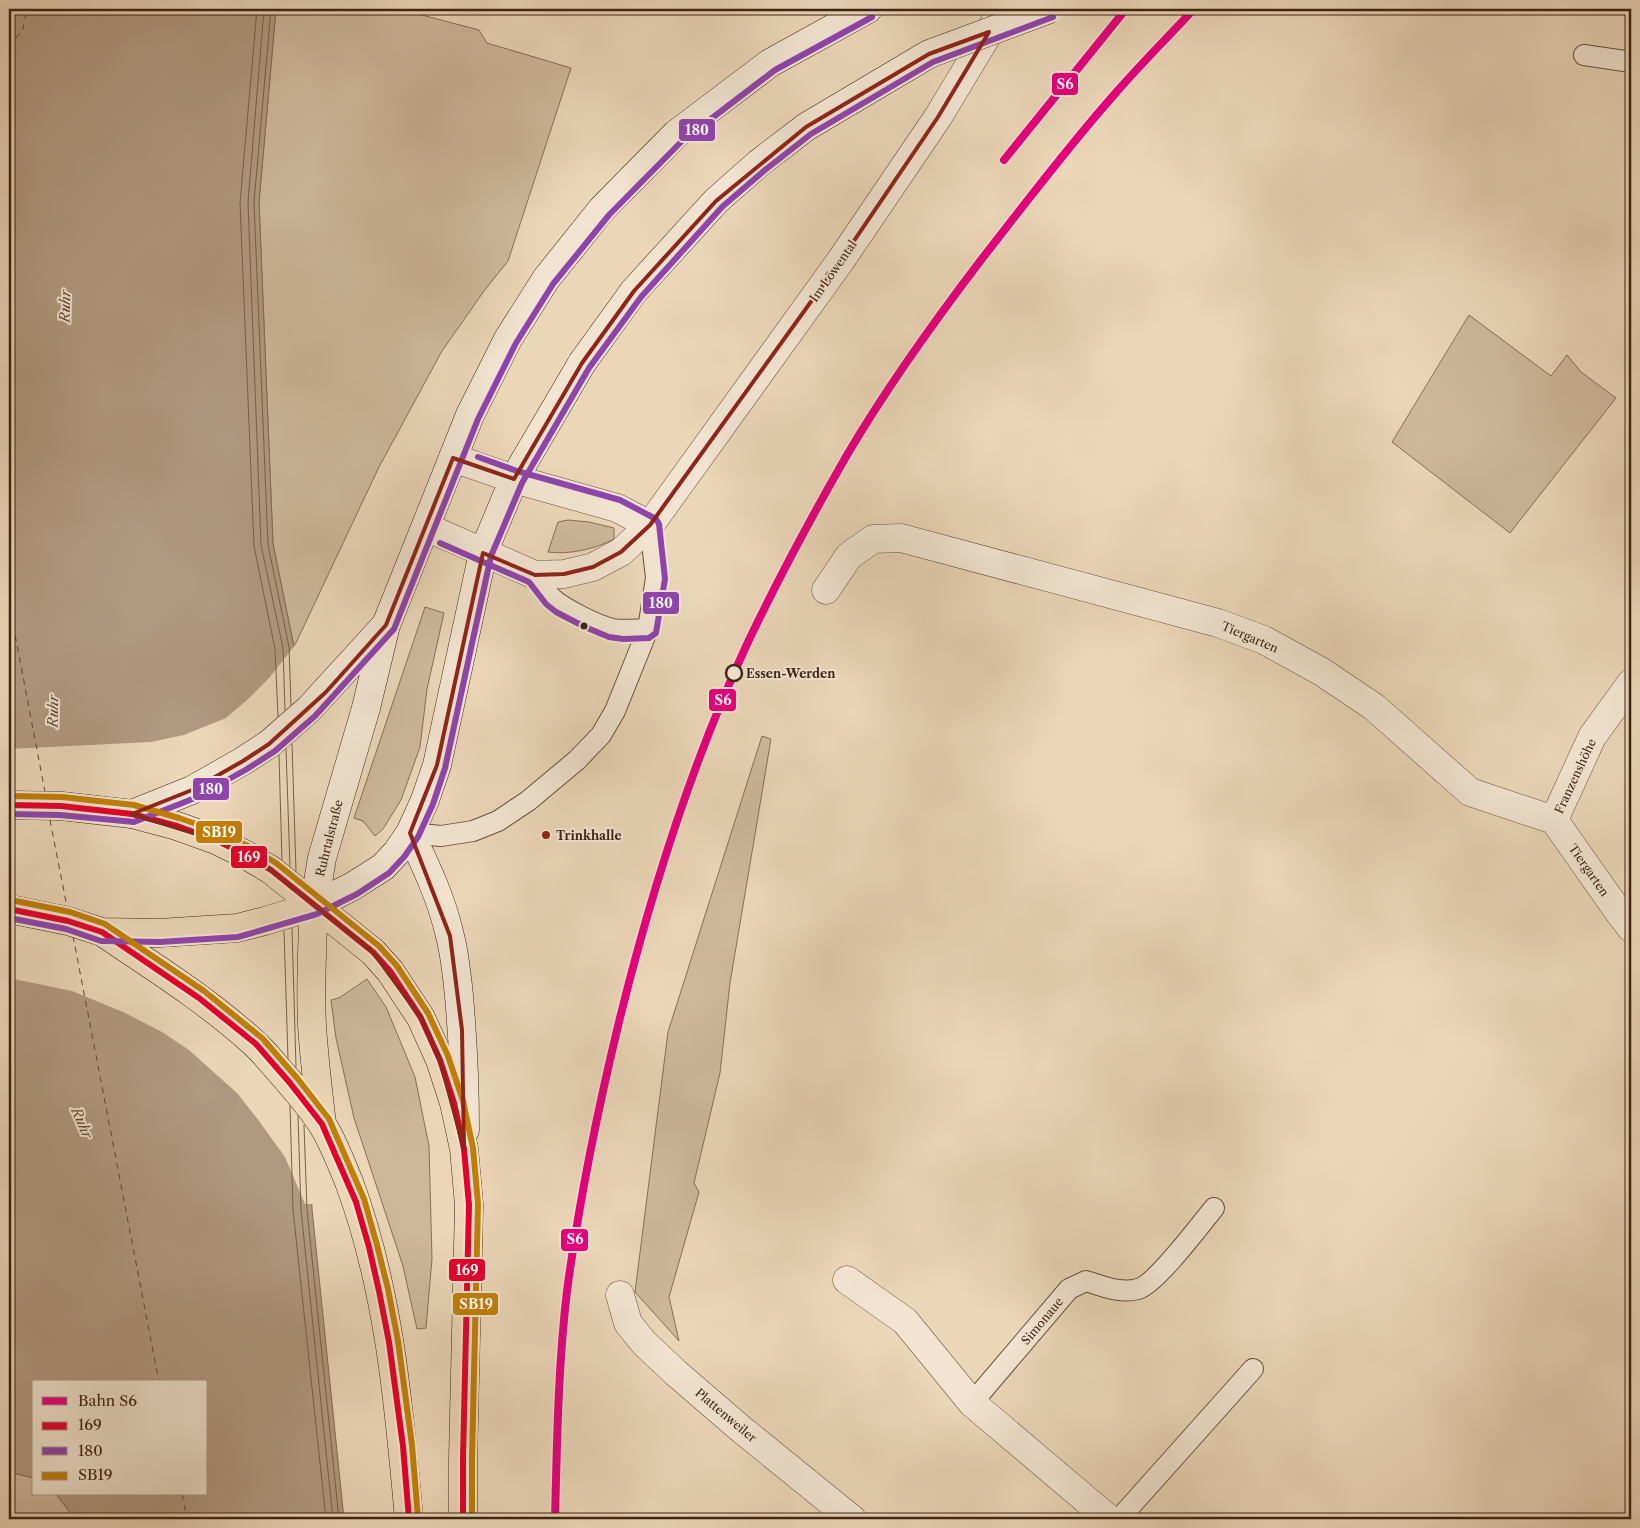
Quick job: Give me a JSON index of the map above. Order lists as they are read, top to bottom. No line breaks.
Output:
{"streets":{"main road":["Im Löwental","Tiergarten","Franzenshöhe","Ruhrtalstraße","Plattenweiler"],"lane":["Simonaue"]},"crossings":[["Im Löwental","Ruhrtalstraße"],["Tiergarten","Franzenshöhe"]],"water":["Ruhr"],"places":["Essen-Werden","Trinkhalle"],"lines":["rail line S6","transit line 180","transit line SB19","transit line 169"],"legend":["Bahn S6","169","180","SB19"]}
